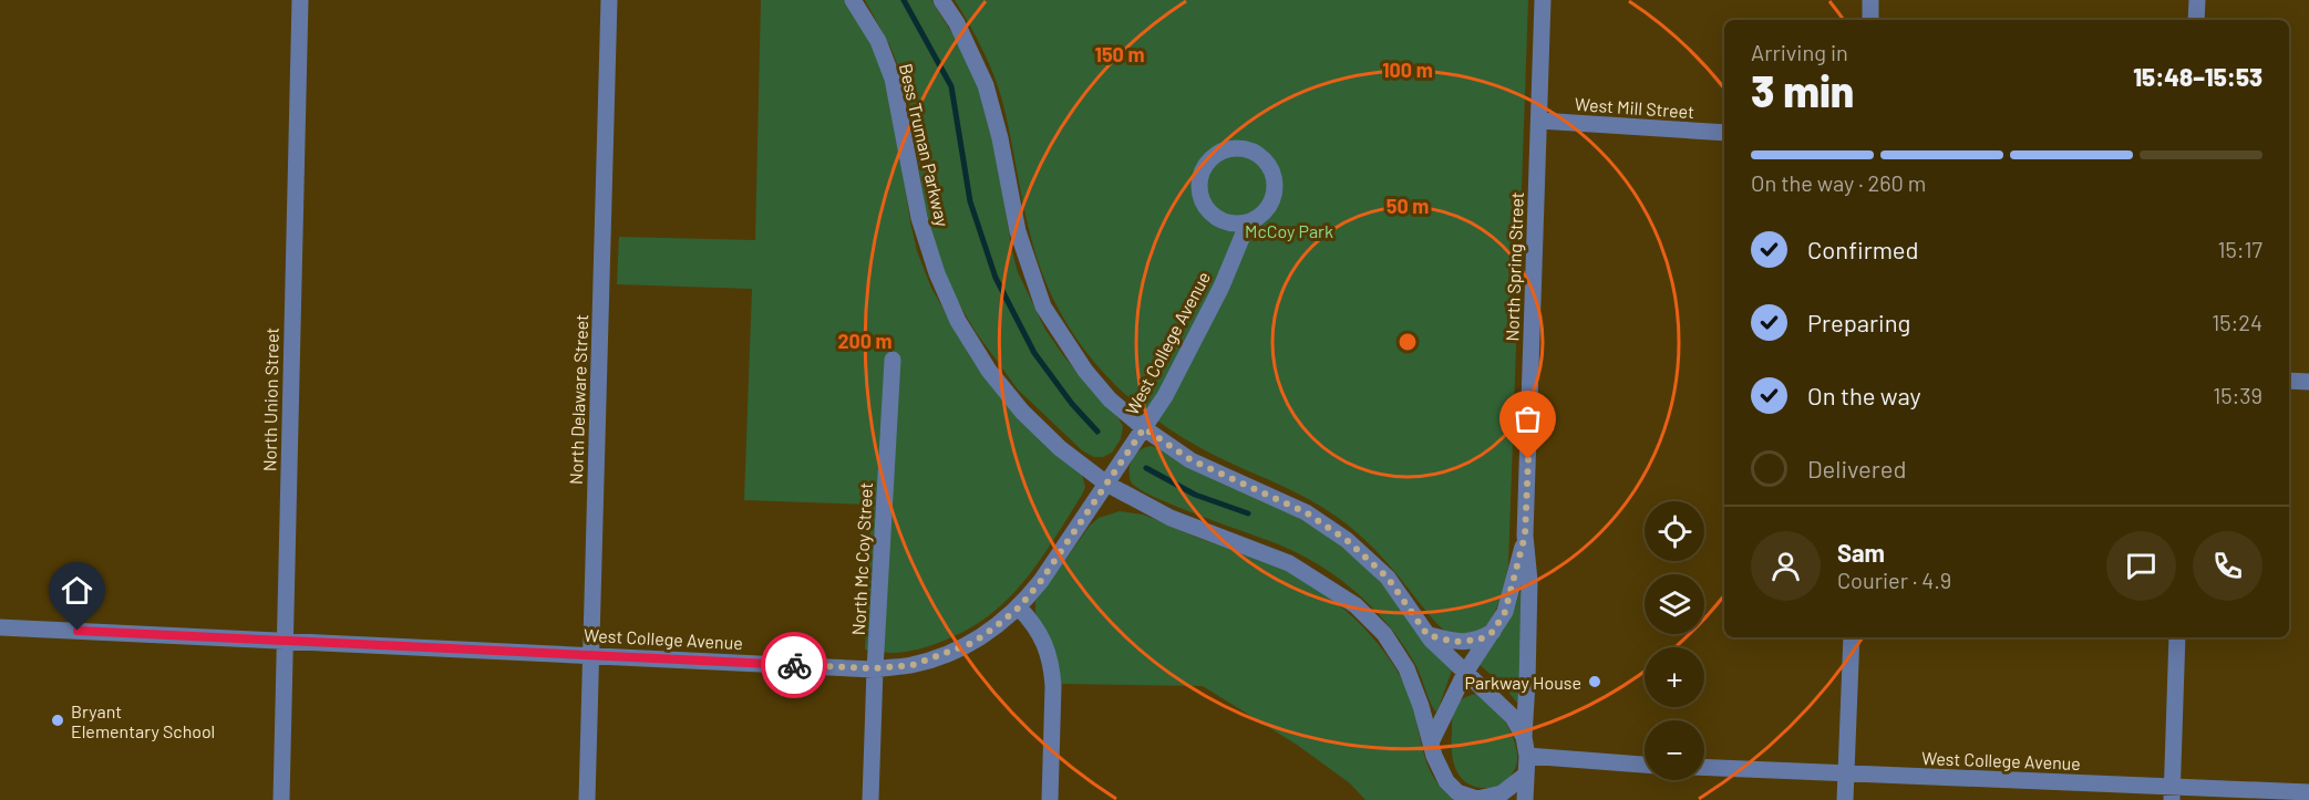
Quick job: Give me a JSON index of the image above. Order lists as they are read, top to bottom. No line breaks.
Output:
{"streets":{"street":["West Mill Street","Bess Truman Parkway","North Spring Street","West College Avenue","North Union Street","North Delaware Street","North Mc Coy Street"]},"crossings":[["West Mill Street","North Spring Street"],["Bess Truman Parkway","North Spring Street"],["Bess Truman Parkway","West College Avenue"],["West College Avenue","North Union Street"],["West College Avenue","North Delaware Street"],["West College Avenue","North Mc Coy Street"]],"parks":["McCoy Park"],"places":["Parkway House","Bryant Elementary School"],"page":{"heading":["3 min","Arriving in","15:48–15:53"],"panel":["Sam","Courier · 4.9"],"bar":"On the way · 260 m","list":[["Confirmed","15:17"],["Preparing","15:24"],["On the way","15:39"],"Delivered"],"map_buttons":["+","−"]},"rings":["150 m","100 m","50 m","200 m"]}
